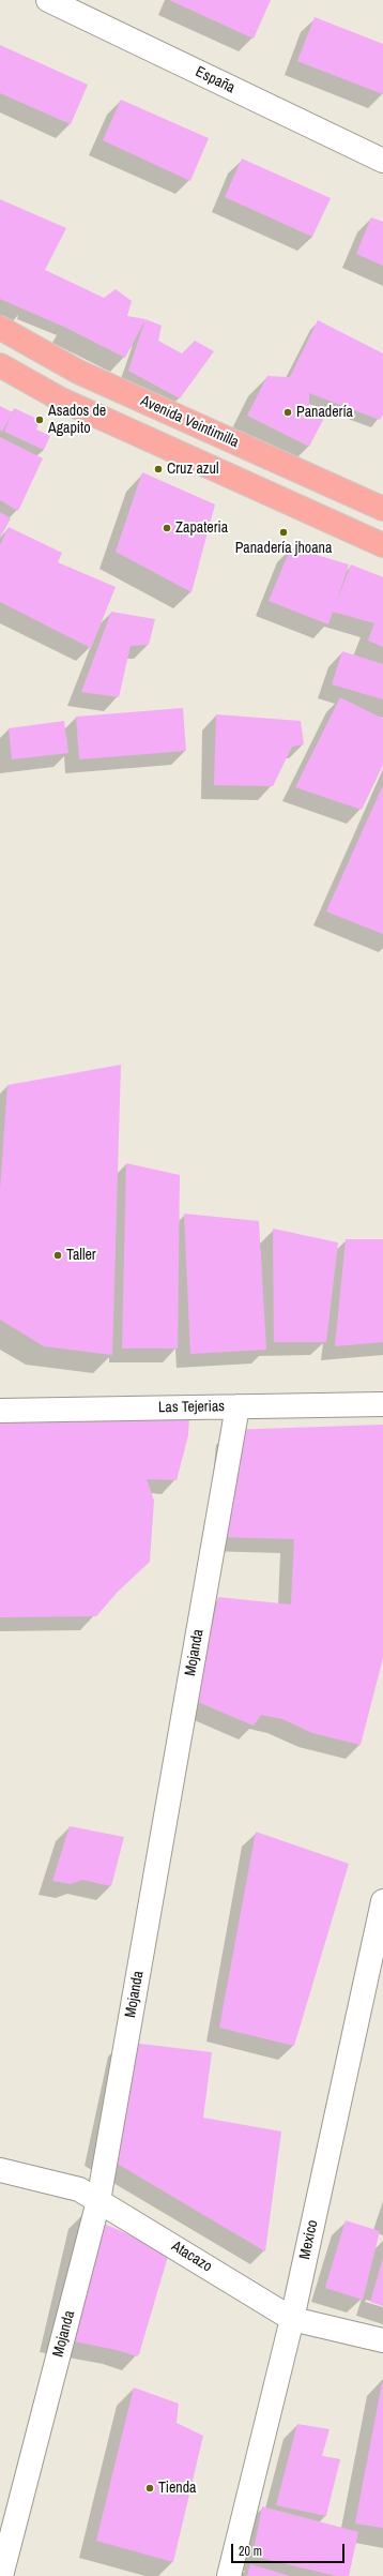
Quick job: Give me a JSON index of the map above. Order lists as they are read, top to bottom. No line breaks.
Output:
{"streets":{"main road":["Avenida Veintimilla"],"street":["España","Las Tejerias","Mojanda","Mexico","Atacazo"]},"crossings":[["Las Tejerias","Mojanda"],["Mojanda","Atacazo"],["Mexico","Atacazo"]],"places":["Panadería","Asados de Agapito","Cruz azul","Zapateria","Panadería jhoana","Taller","Tienda"],"scale_bar":"20 m"}
